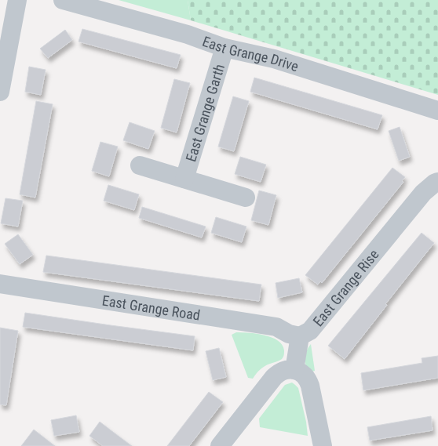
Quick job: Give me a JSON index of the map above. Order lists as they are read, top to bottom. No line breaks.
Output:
{"streets":{"street":["East Grange Drive","East Grange Garth","East Grange Rise","East Grange Road"]},"crossings":[["East Grange Drive","East Grange Garth"],["East Grange Rise","East Grange Road"]]}
